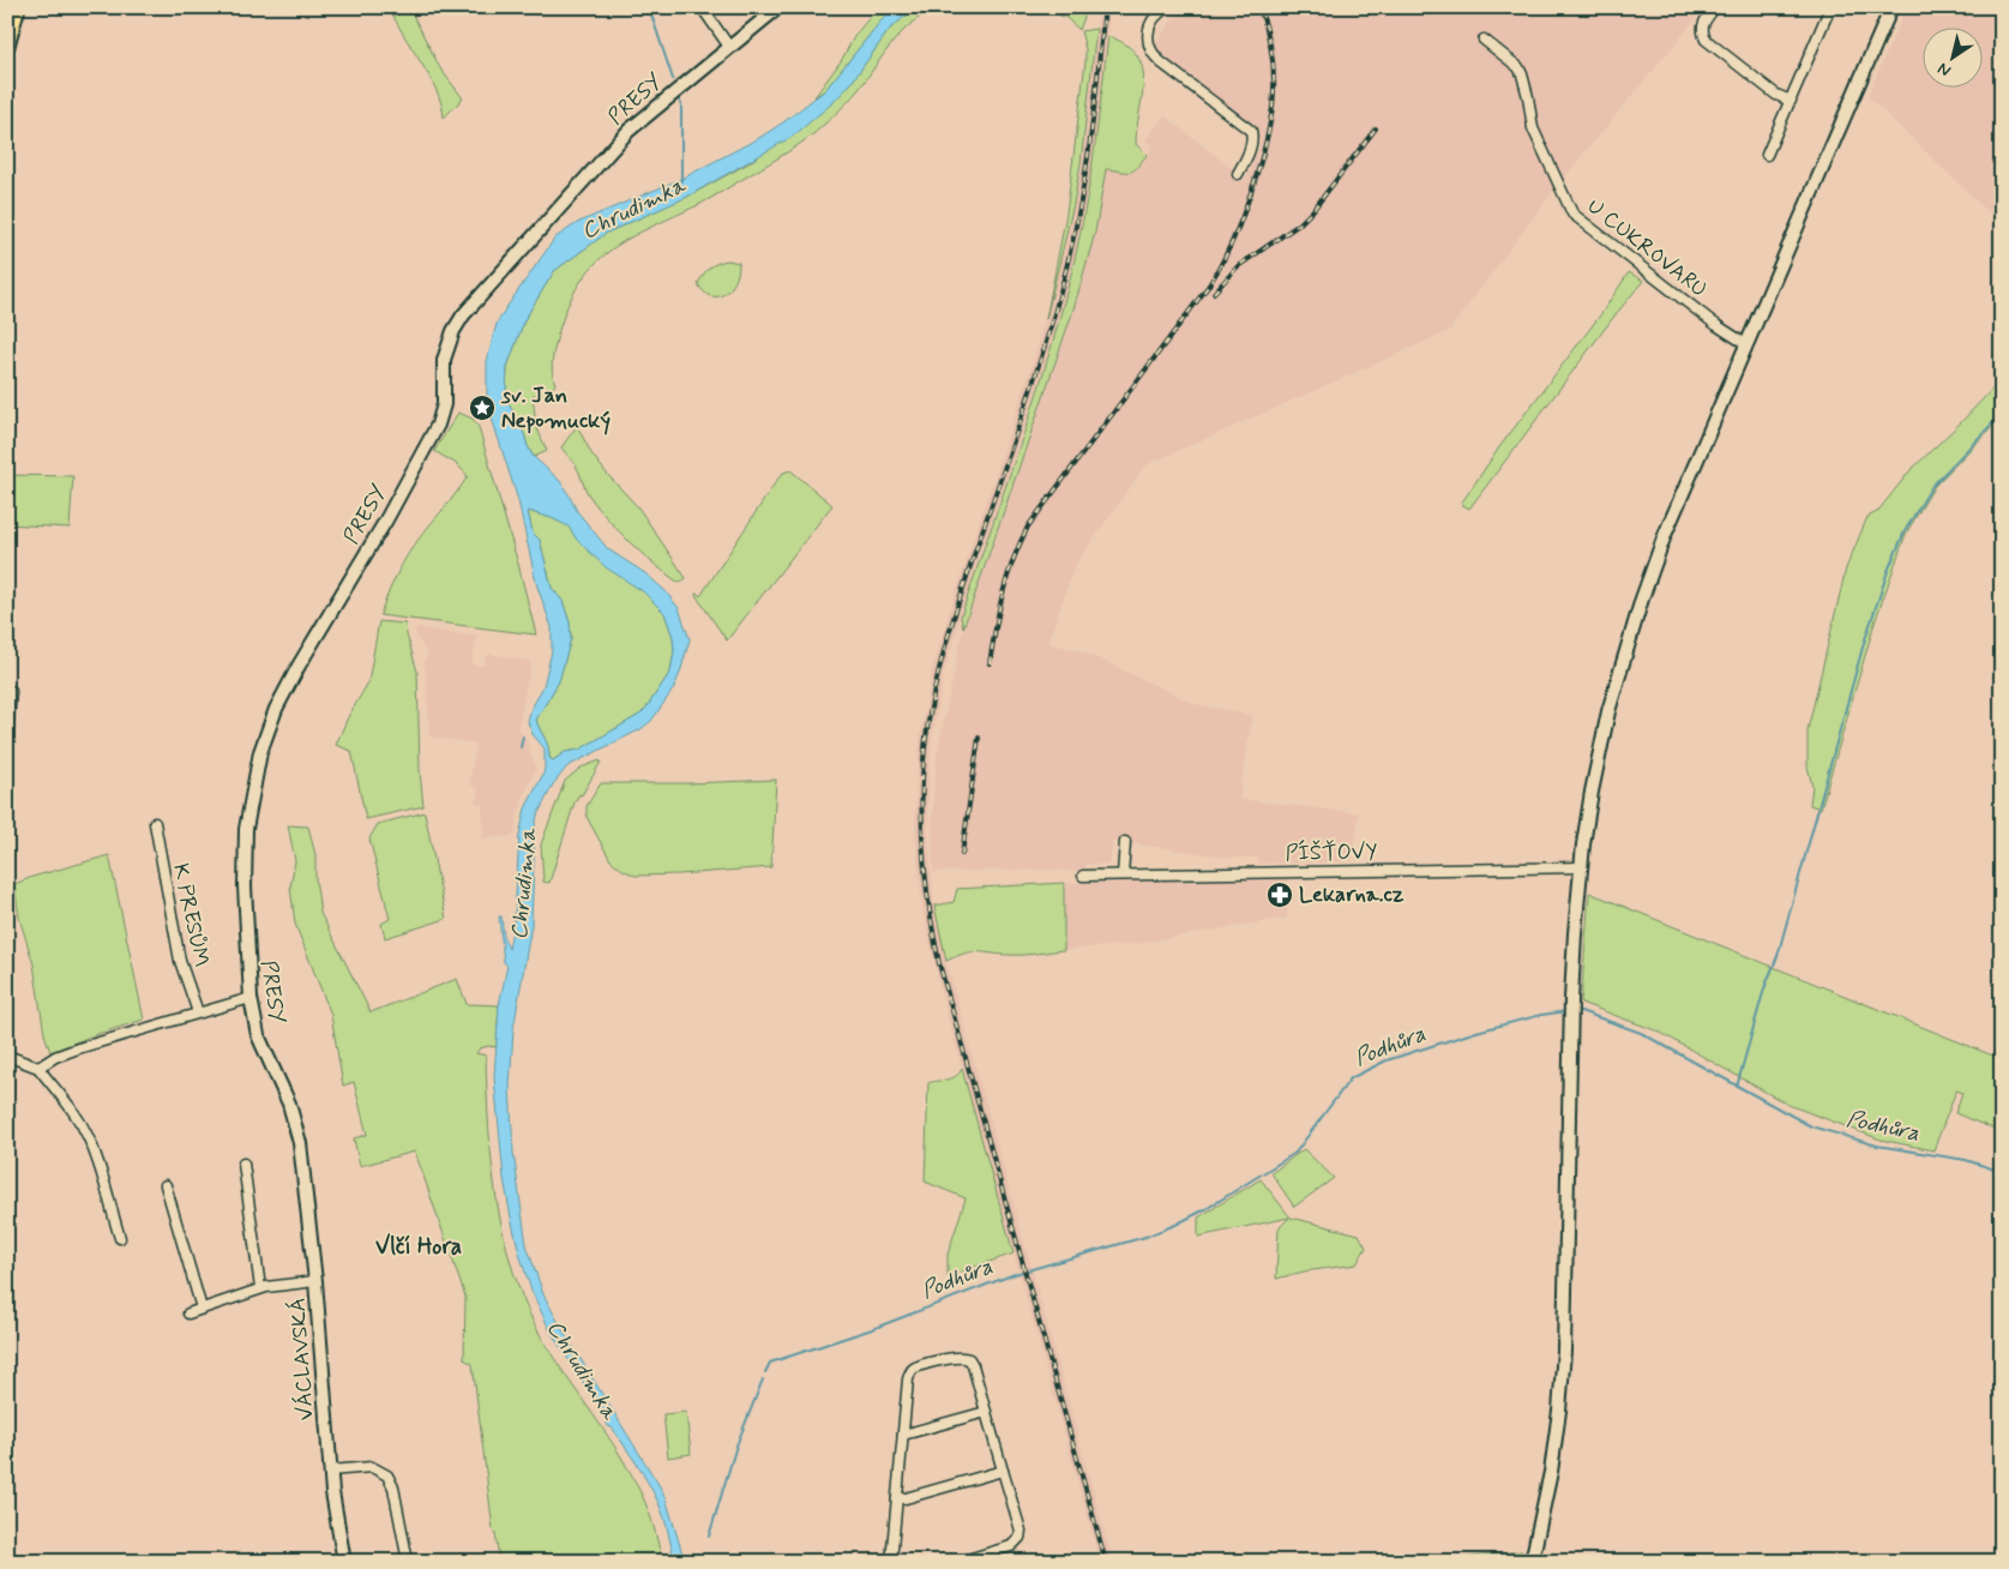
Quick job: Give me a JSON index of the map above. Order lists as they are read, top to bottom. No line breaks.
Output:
{"streets":{"street":["PRESY","U CUKROVARU","PÍŠŤOVY","K PRESŮM","VÁCLAVSKÁ"]},"crossings":[["PRESY","VÁCLAVSKÁ"]],"districts":["Vlčí Hora"],"water":["Chrudimka","Podhůra"],"places":{"place":["sv. Jan Nepomucký"],"pharmacy":["Lekarna.cz"]},"north":"bottom left"}
